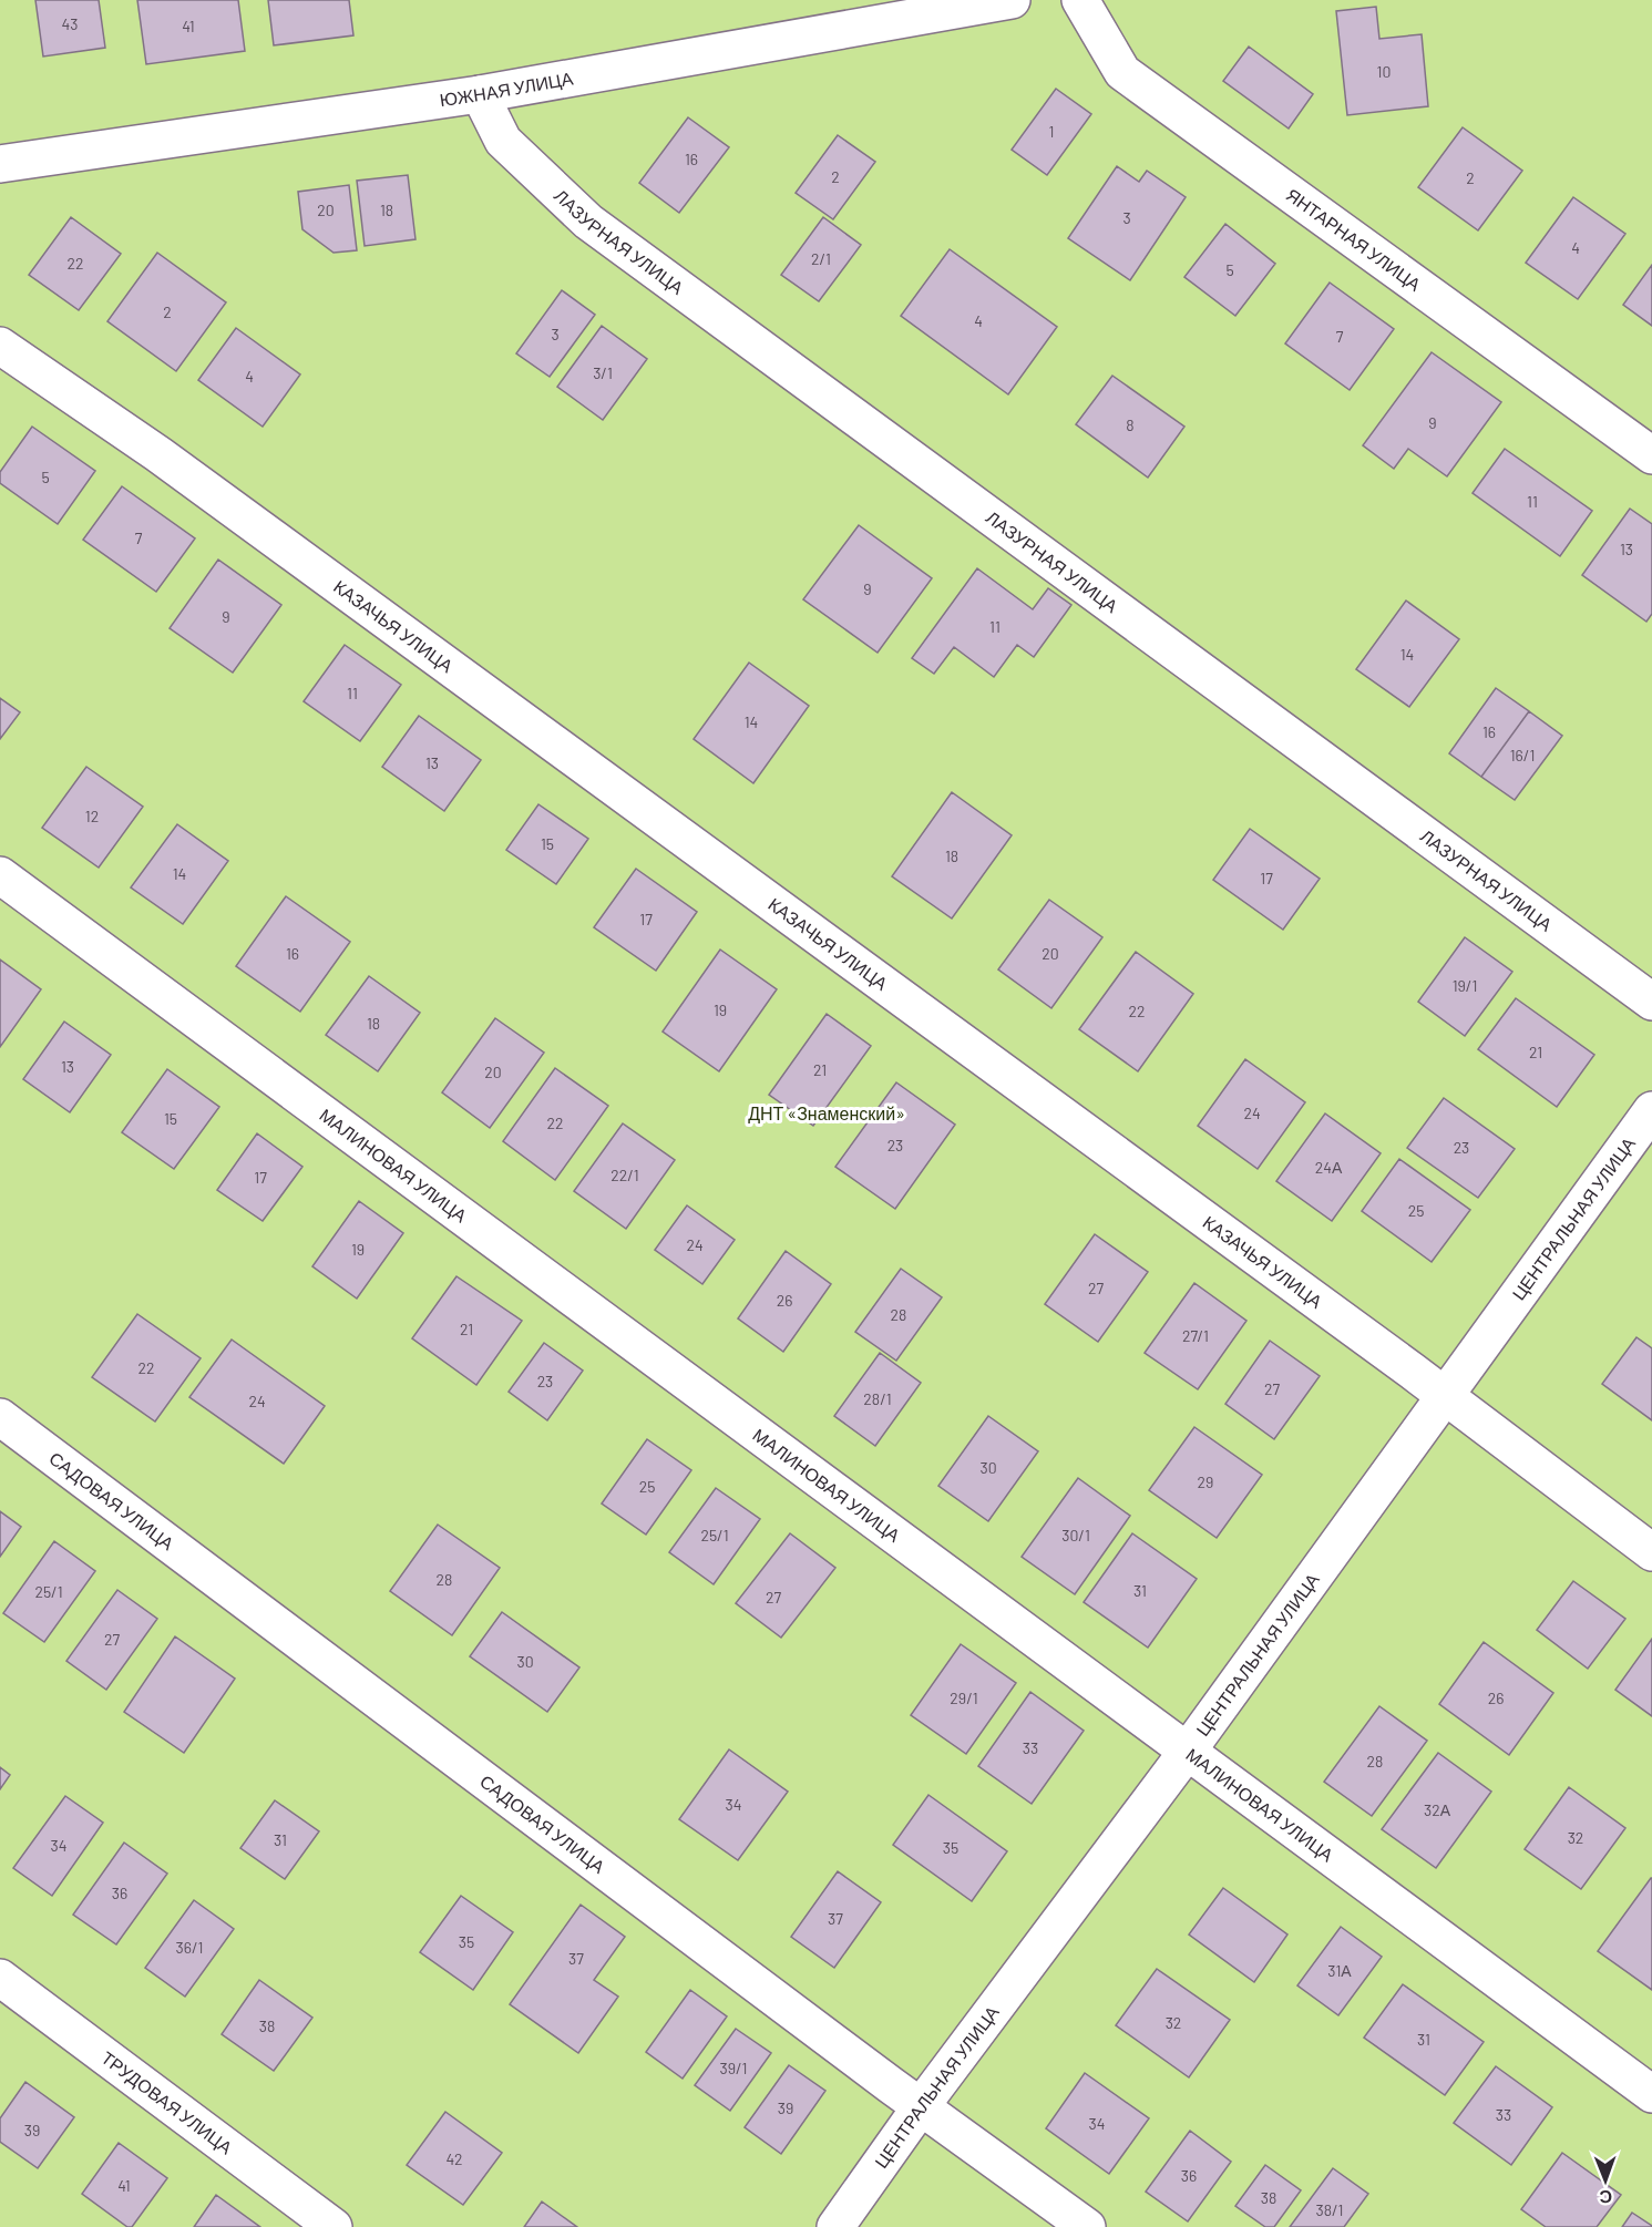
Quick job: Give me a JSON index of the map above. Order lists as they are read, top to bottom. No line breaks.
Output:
{"streets":{"street":["ЮЖНАЯ УЛИЦА","ЯНТАРНАЯ УЛИЦА","ЛАЗУРНАЯ УЛИЦА","КАЗАЧЬЯ УЛИЦА","МАЛИНОВАЯ УЛИЦА","ЦЕНТРАЛЬНАЯ УЛИЦА","САДОВАЯ УЛИЦА","ТРУДОВАЯ УЛИЦА"]},"crossings":[["ЮЖНАЯ УЛИЦА","ЛАЗУРНАЯ УЛИЦА"],["КАЗАЧЬЯ УЛИЦА","ЦЕНТРАЛЬНАЯ УЛИЦА"],["МАЛИНОВАЯ УЛИЦА","ЦЕНТРАЛЬНАЯ УЛИЦА"],["ЦЕНТРАЛЬНАЯ УЛИЦА","САДОВАЯ УЛИЦА"]],"parks":["ДНТ «Знаменский»"],"house_numbers":["43","41","10","1","16","2","2","20","18","3","4","2/1","22","5","2","4","3","7","3/1","4","9","8","5","11","7","13","9","9","11","14","11","14","16","16/1","13","12","15","18","14","17","17","16","20","19/1","19","22","18","21","13","21","20","24","15","22","23","23","24А","22/1","17","25","24","19","27","26","28","21","27/1","22","23","27","28/1","24","30","29","25","25/1","30/1","28","31","25/1","27","27","30","29/1","26","33","28","34","32А","32","31","34","35","36","37","35","36/1","37","31А","32","38","31","39/1","39","33","34","39","42","36","41","38","38/1"],"north":"bottom"}
